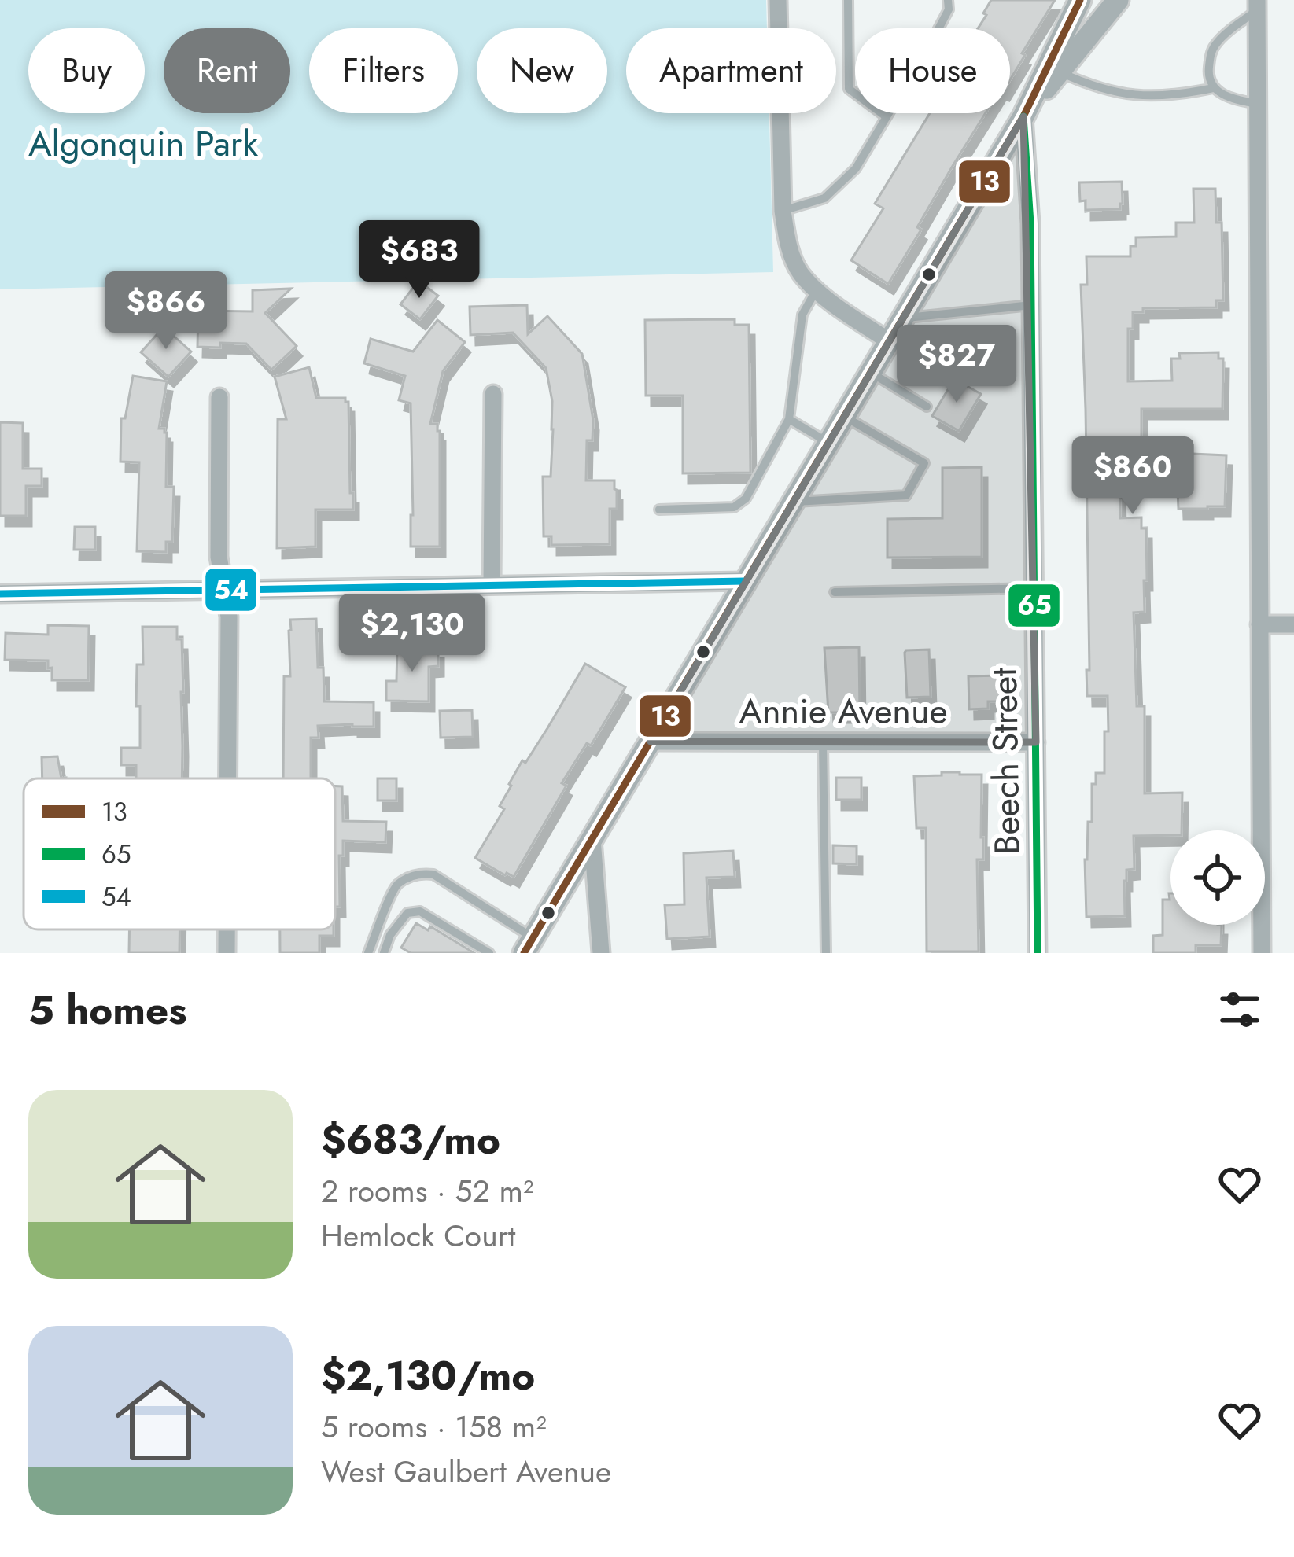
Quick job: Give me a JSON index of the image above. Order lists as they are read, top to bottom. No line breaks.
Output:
{"streets":{"street":["Annie Avenue","Beech Street"]},"crossings":[["Annie Avenue","Beech Street"]],"parks":["Algonquin Park"],"lines":["transit line 13","transit line 65","transit line 54"],"legend":["13","65","54"],"page":{"chip":["Buy","Rent","Filters","New","Apartment","House"],"price":["$683","$866","$827","$860","$2,130"],"heading":"5 homes","list":[{"name":"$683/mo","note":"2 rooms · 52 m² · Hemlock Court"},{"name":"$2,130/mo","note":"5 rooms · 158 m² · West Gaulbert Avenue"}]}}
